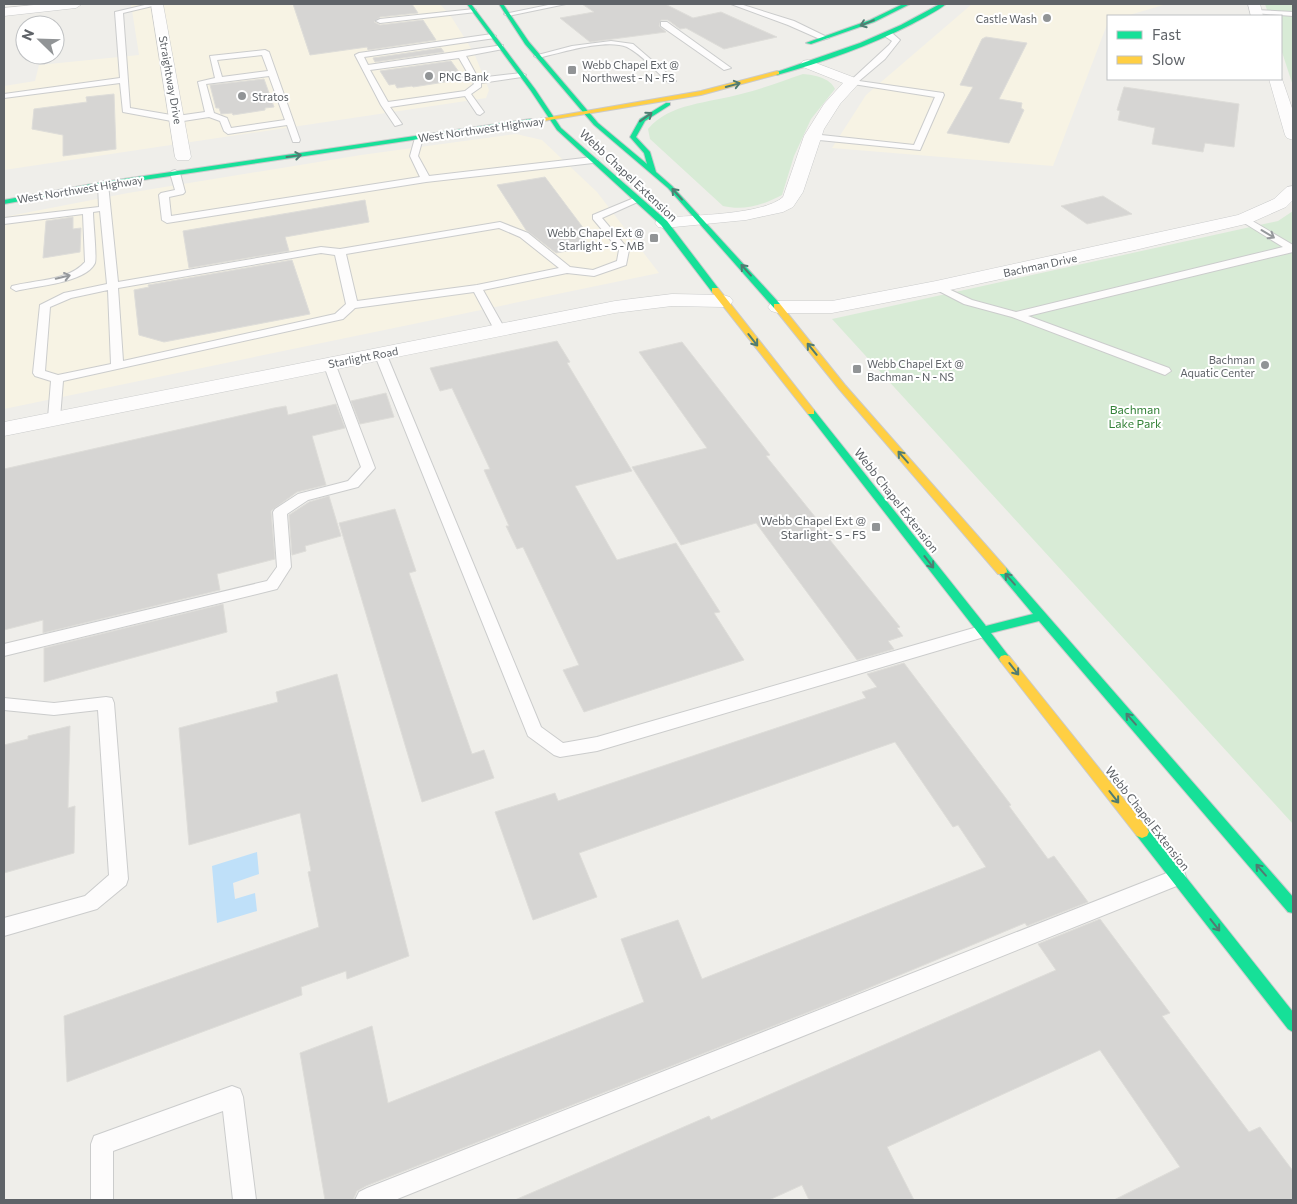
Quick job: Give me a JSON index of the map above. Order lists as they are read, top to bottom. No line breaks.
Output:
{"streets":{"main road":["West Northwest Highway","Webb Chapel Extension"],"street":["Straightway Drive","Bachman Drive","Starlight Road"]},"crossings":[["West Northwest Highway","Webb Chapel Extension"],["Webb Chapel Extension","Bachman Drive"],["Webb Chapel Extension","Starlight Road"]],"parks":["Bachman Lake Park"],"places":{"other":["Castle Wash","PNC Bank","Stratos","Bachman Aquatic Center"],"transit":["Webb Chapel Ext @ Northwest - N - FS","Webb Chapel Ext @ Starlight - S - MB","Webb Chapel Ext @ Bachman - N - NS","Webb Chapel Ext @ Starlight- S - FS"]},"legend":["Fast","Slow"],"north":"top left"}
